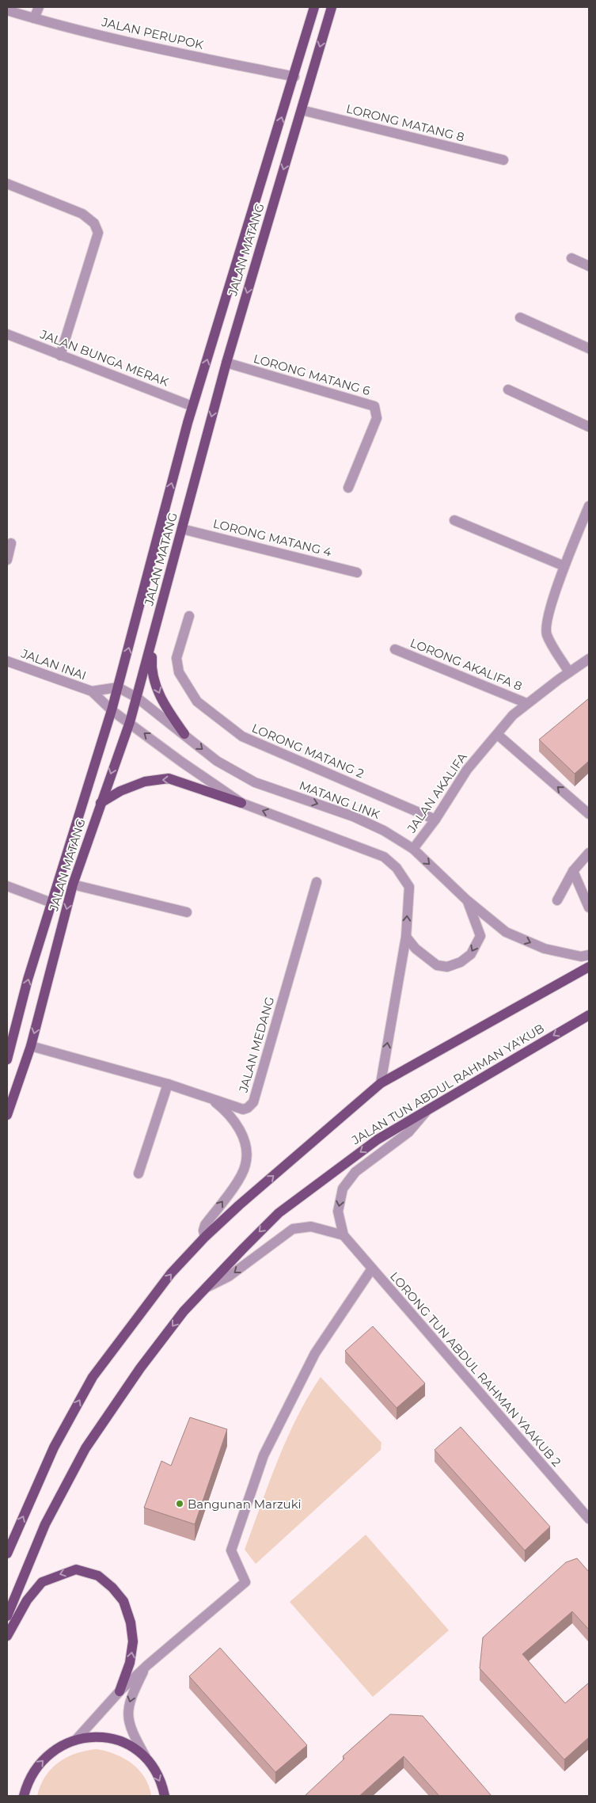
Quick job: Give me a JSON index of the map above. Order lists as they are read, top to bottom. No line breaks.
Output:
{"streets":{"main road":["JALAN MATANG","JALAN TUN ABDUL RAHMAN YA'KUB"],"street":["JALAN PERUPOK","LORONG MATANG 8","JALAN BUNGA MERAK","LORONG MATANG 6","LORONG MATANG 4","JALAN INAI","LORONG AKALIFA 8","LORONG MATANG 2","JALAN AKALIFA","MATANG LINK","JALAN MEDANG","LORONG TUN ABDUL RAHMAN YAAKUB 2"]},"crossings":[["JALAN PERUPOK","JALAN MATANG"],["LORONG MATANG 8","JALAN MATANG"],["JALAN MATANG","JALAN BUNGA MERAK"],["JALAN MATANG","LORONG MATANG 6"],["JALAN MATANG","LORONG MATANG 4"],["JALAN MATANG","MATANG LINK"],["JALAN MATANG","JALAN MEDANG"],["LORONG AKALIFA 8","JALAN AKALIFA"],["LORONG MATANG 2","JALAN AKALIFA"],["JALAN AKALIFA","MATANG LINK"]],"one_way":["MATANG LINK"],"places":["Bangunan Marzuki"]}
